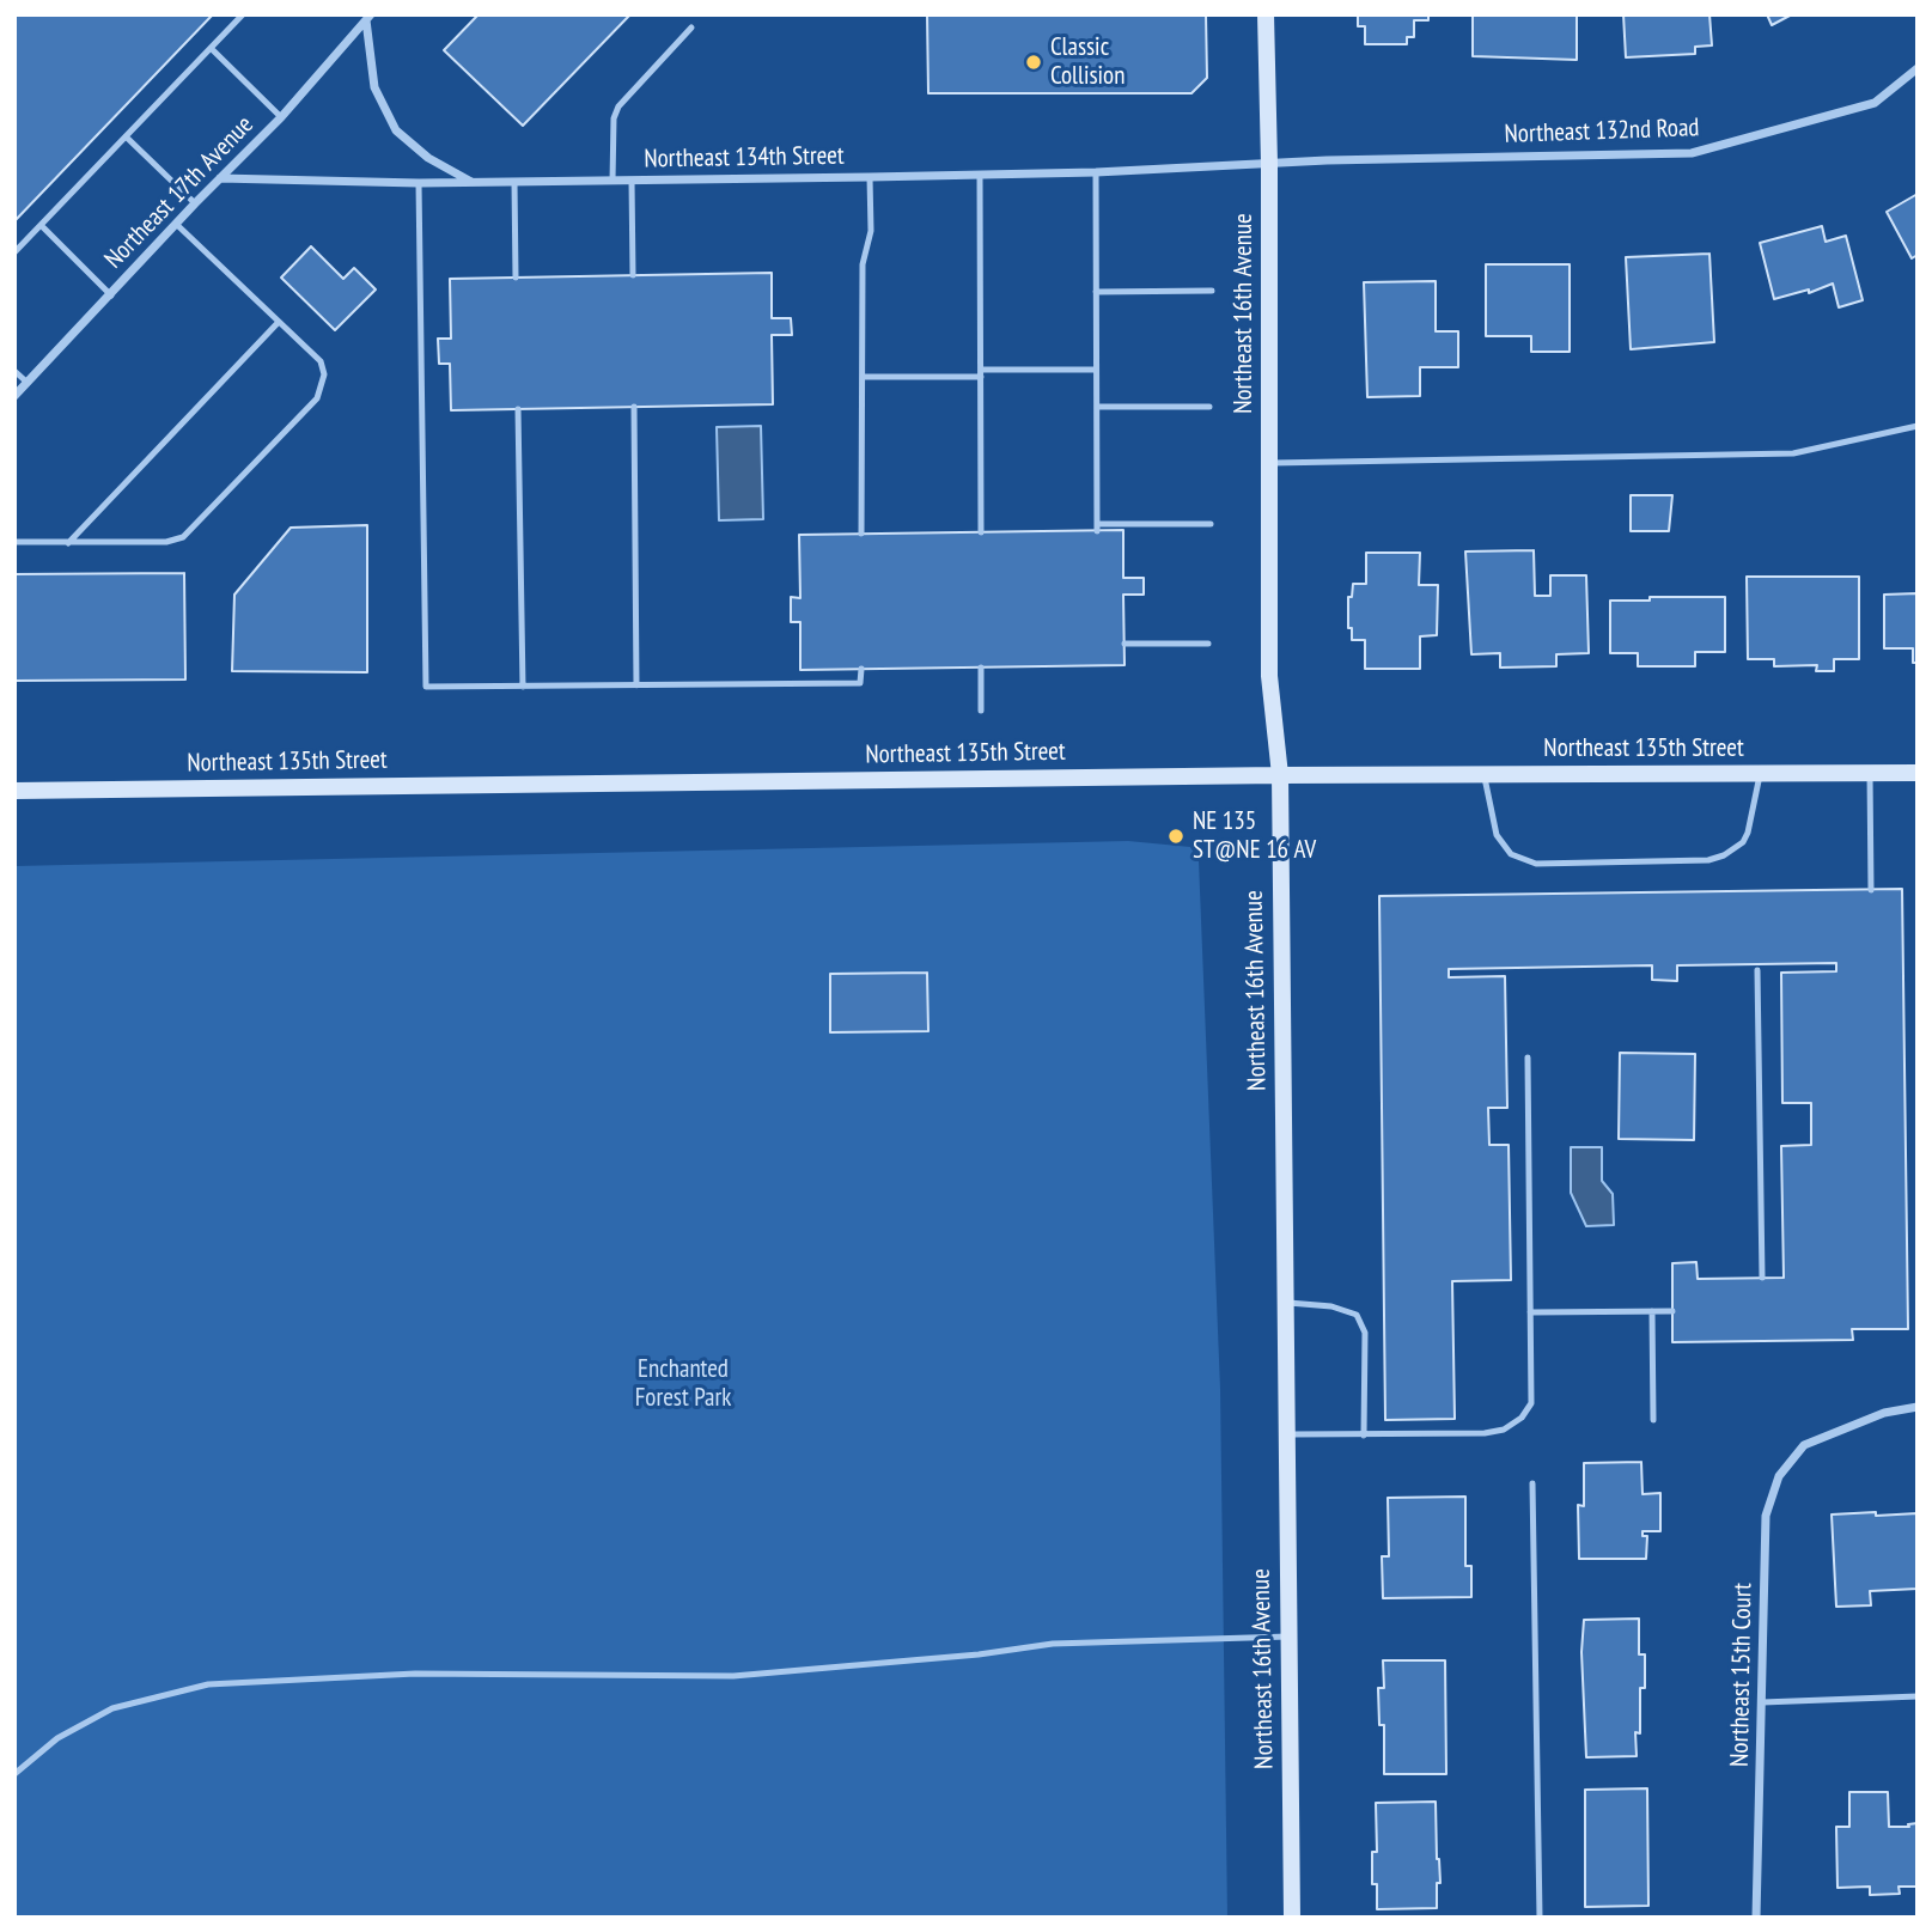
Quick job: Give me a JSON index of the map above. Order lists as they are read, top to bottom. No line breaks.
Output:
{"streets":{"street":["Northeast 132nd Road","Northeast 134th Street","Northeast 17th Avenue","Northeast 16th Avenue","Northeast 135th Street","Northeast 15th Court"]},"crossings":[["Northeast 132nd Road","Northeast 134th Street"],["Northeast 132nd Road","Northeast 16th Avenue"],["Northeast 134th Street","Northeast 17th Avenue"],["Northeast 134th Street","Northeast 16th Avenue"],["Northeast 16th Avenue","Northeast 135th Street"]],"parks":["Enchanted Forest Park"],"places":["Classic Collision","NE 135 ST@NE 16 AV"]}
